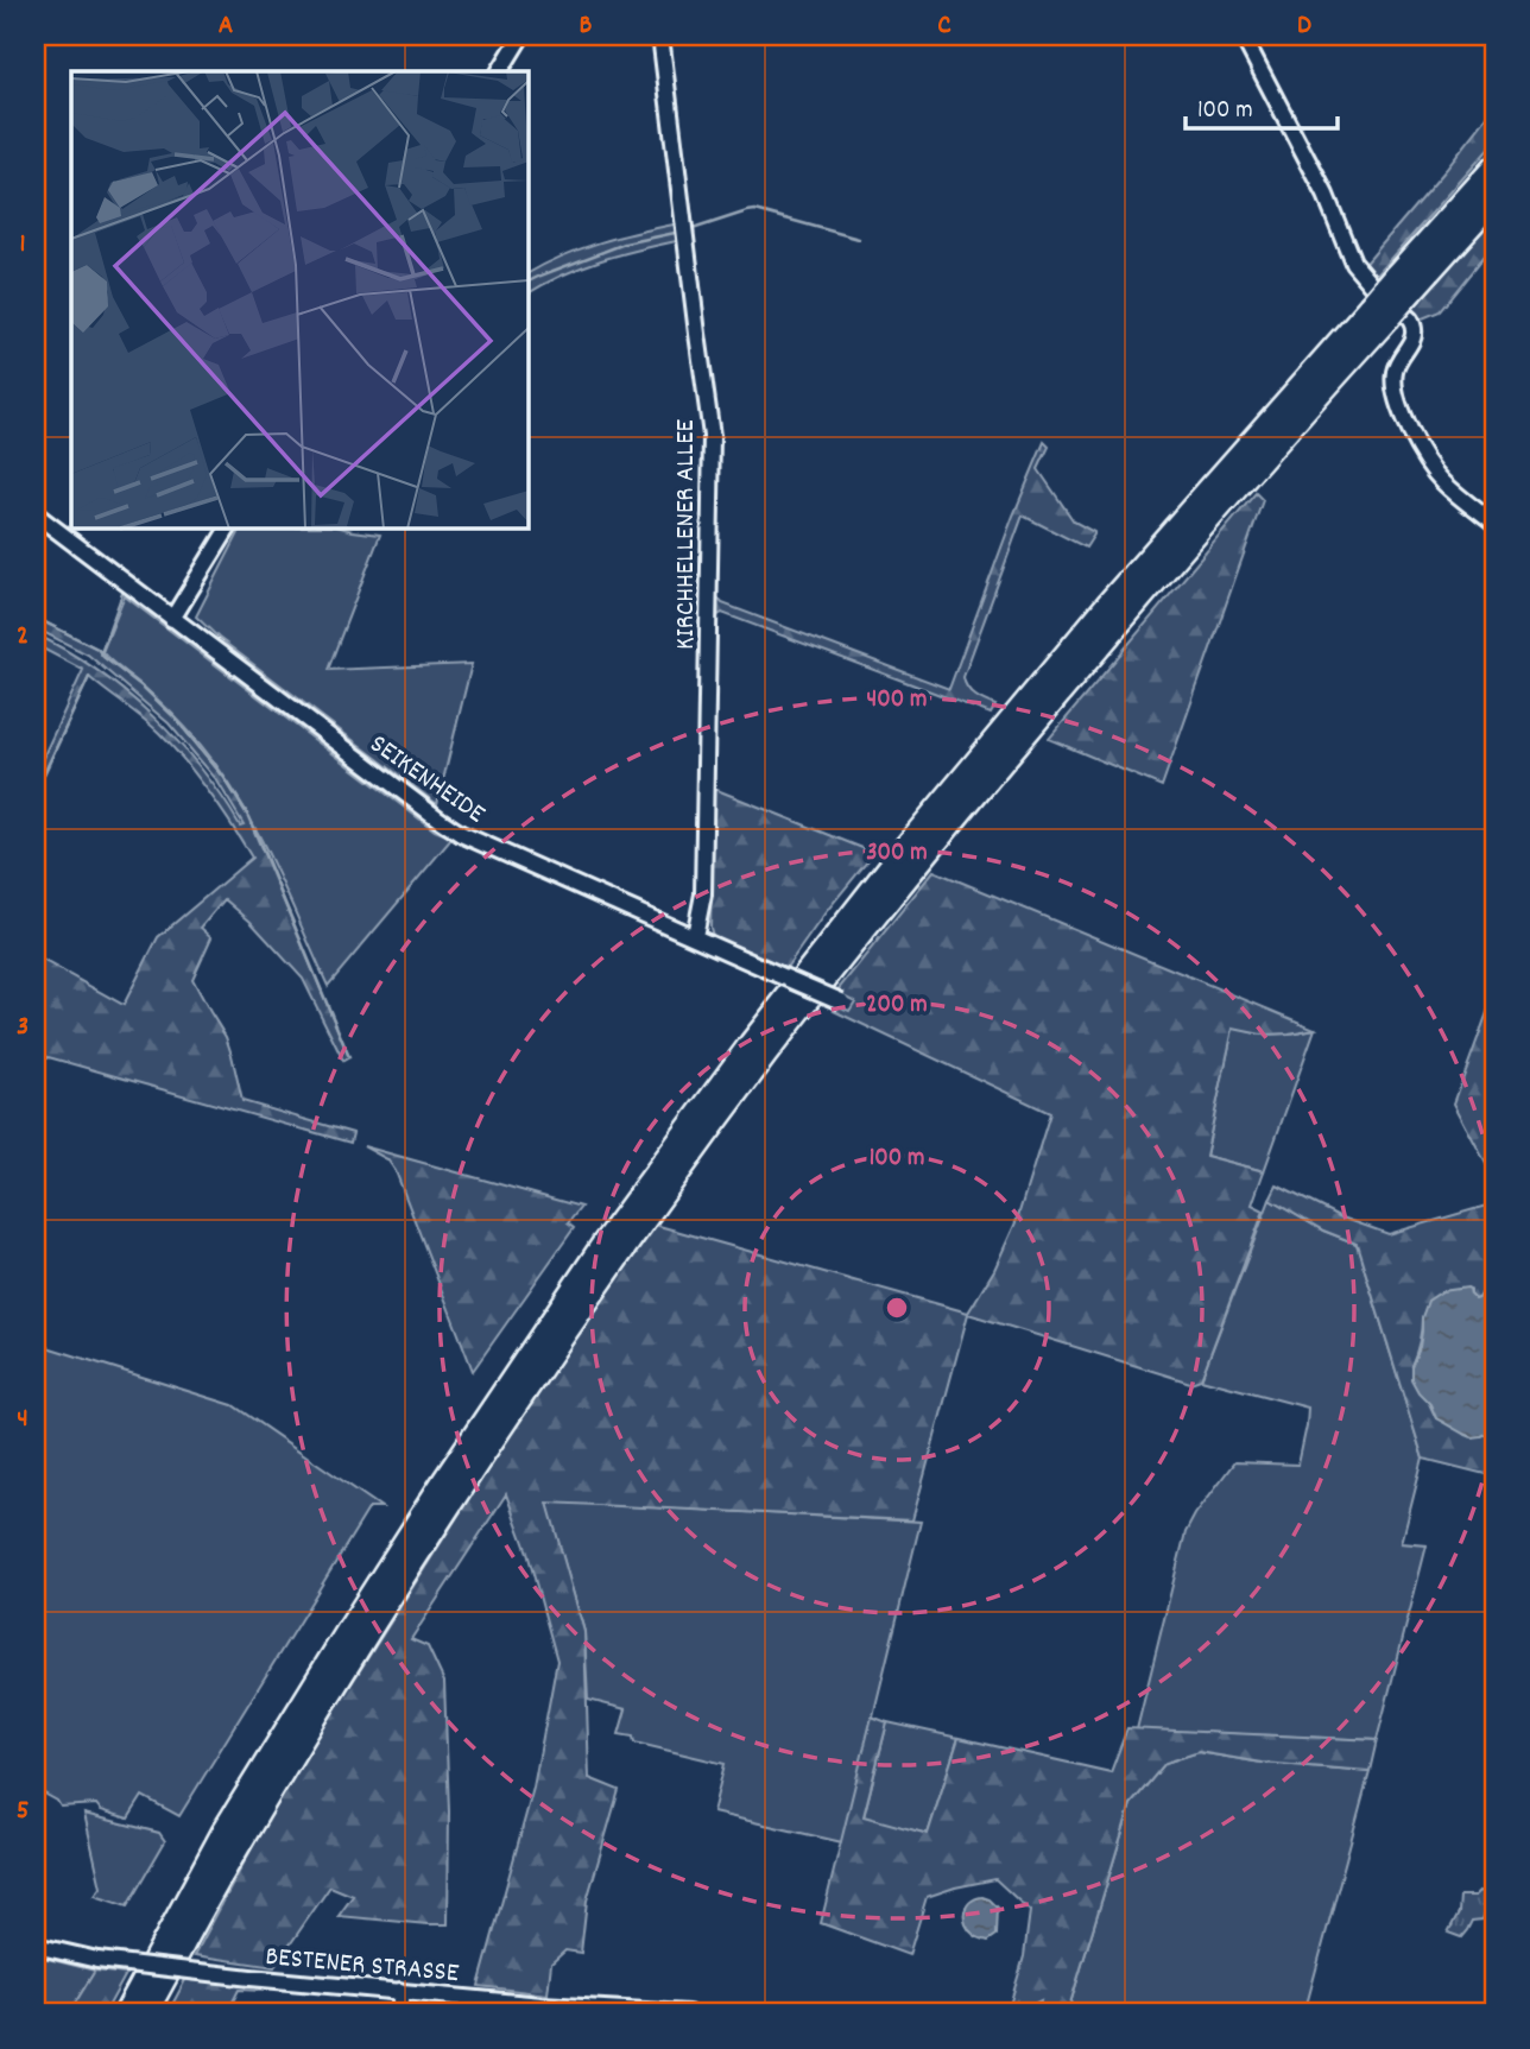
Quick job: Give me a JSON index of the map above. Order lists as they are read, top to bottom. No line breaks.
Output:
{"streets":{"street":["KIRCHHELLENER ALLEE","SEIKENHEIDE","BESTENER STRASSE"]},"crossings":[["KIRCHHELLENER ALLEE","SEIKENHEIDE"]],"scale_bar":"100 m","grid":{"columns":["A","B","C","D"],"rows":["1","2","3","4","5"]},"rings":["400 m","300 m","200 m","100 m"]}
